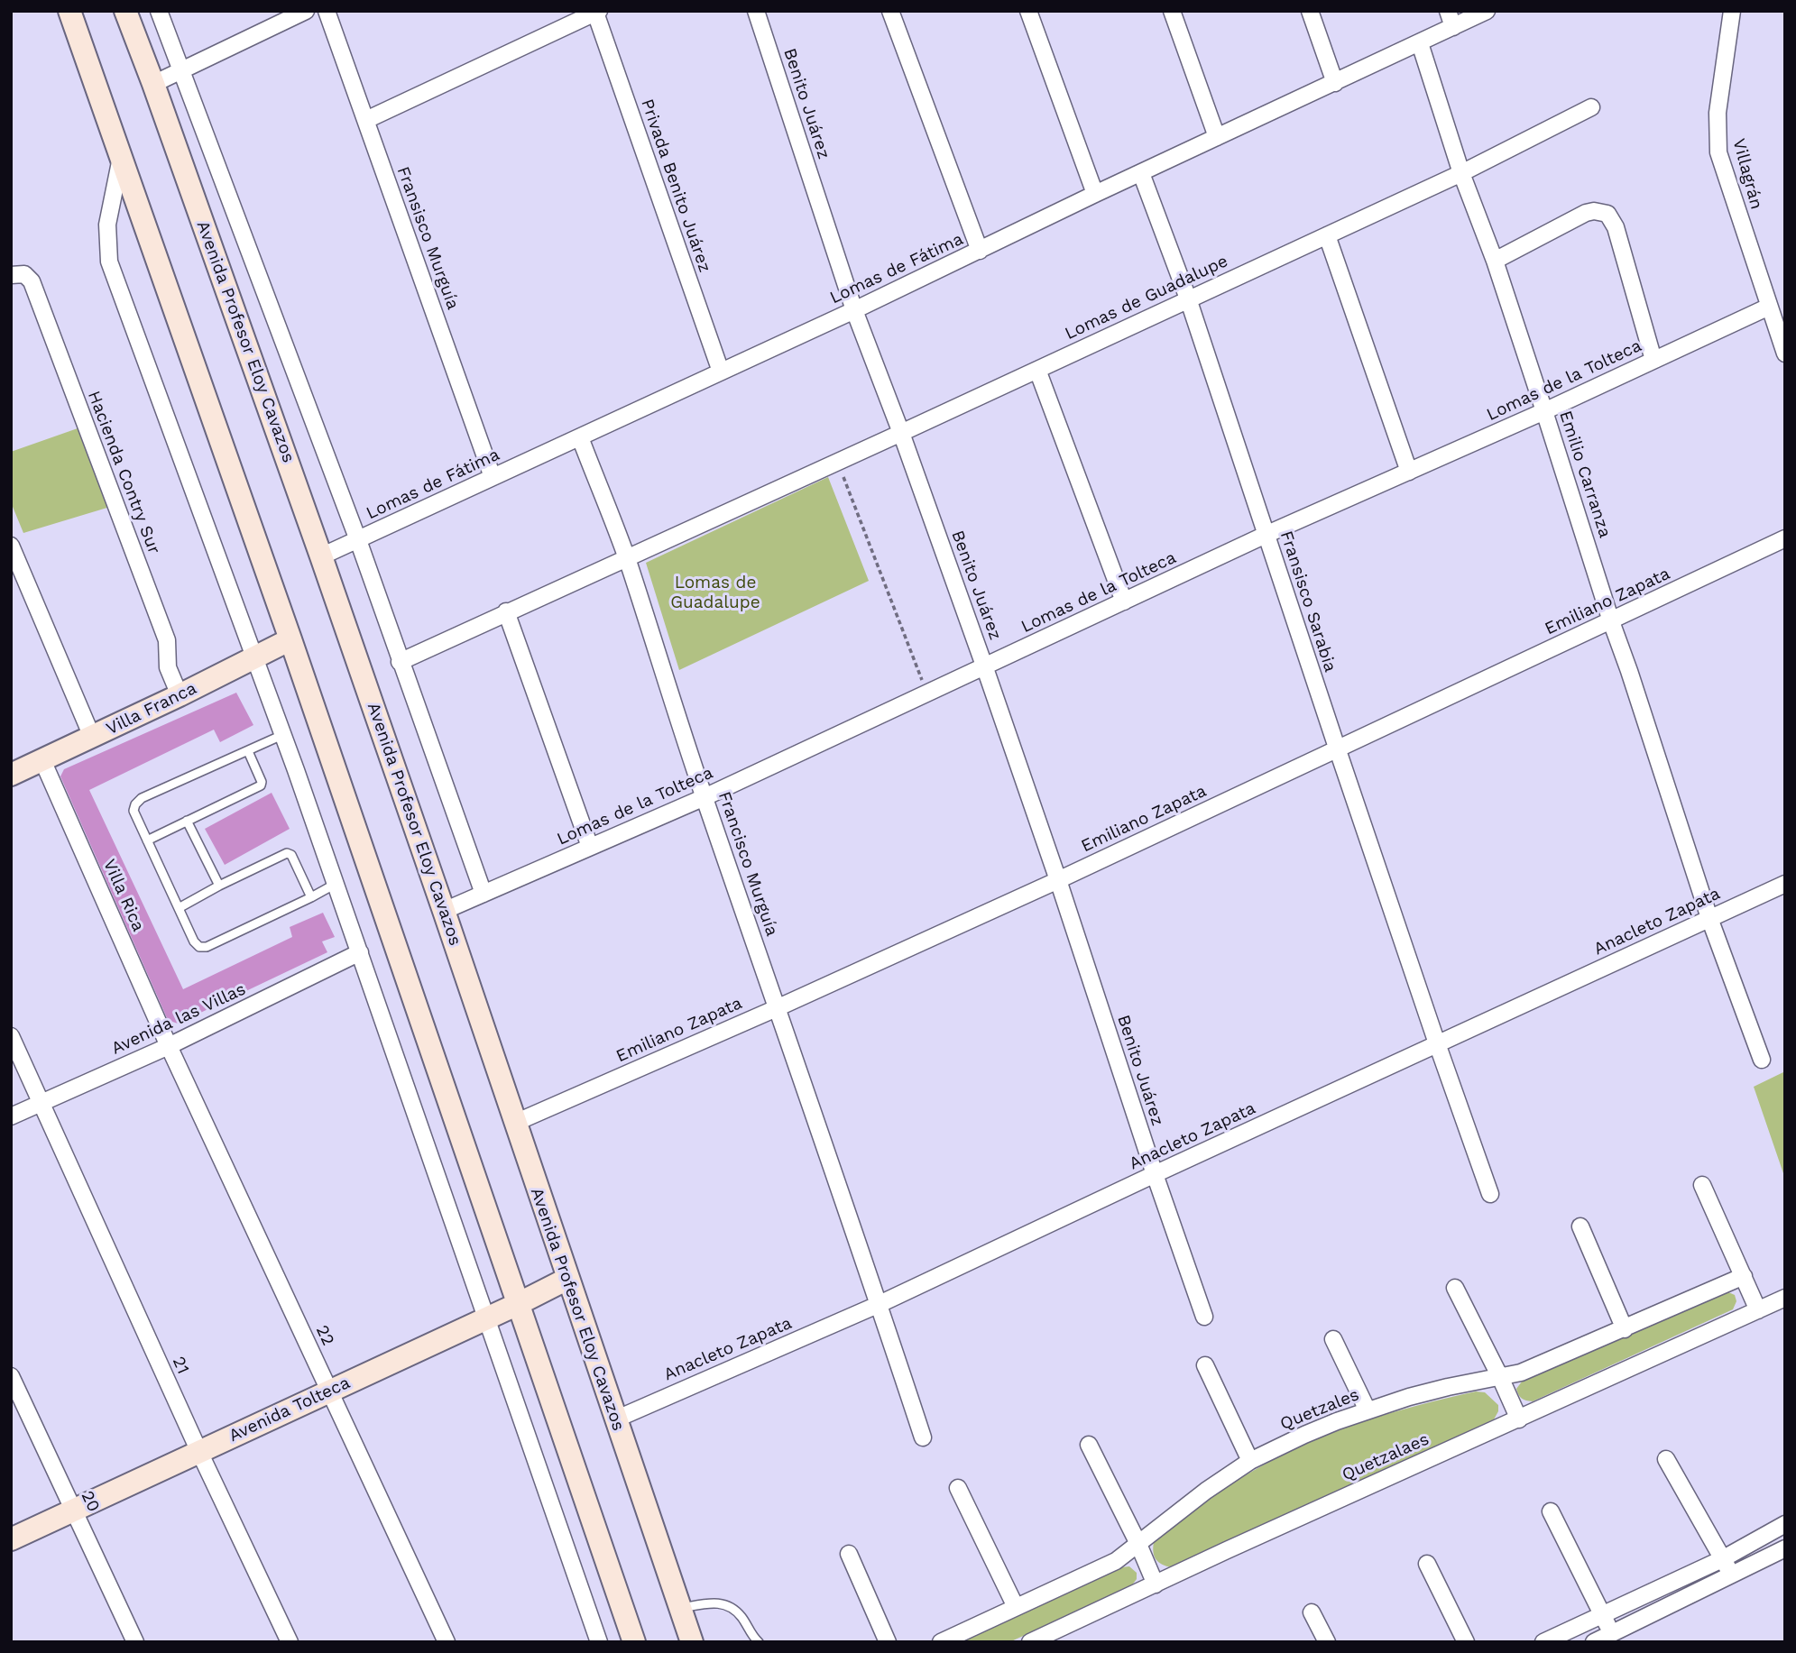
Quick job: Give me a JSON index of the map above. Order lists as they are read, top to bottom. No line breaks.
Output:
{"streets":{"main road":["Avenida Profesor Eloy Cavazos","Villa Franca","Avenida Tolteca"],"street":["Benito Juárez","Villagrán","Privada Benito Juárez","Fransisco Murguía","Lomas de Fátima","Lomas de Guadalupe","Lomas de la Tolteca","Hacienda Contry Sur","Emilio Carranza","Fransisco Sarabia","Emiliano Zapata","Francisco Murguía","Villa Rica","Anacleto Zapata","Avenida las Villas","22","21","Quetzales","Quetzalaes","20"]},"crossings":[["Benito Juárez","Lomas de Fátima"],["Benito Juárez","Lomas de Guadalupe"],["Benito Juárez","Lomas de la Tolteca"],["Benito Juárez","Emiliano Zapata"],["Benito Juárez","Anacleto Zapata"],["Villagrán","Lomas de la Tolteca"],["Privada Benito Juárez","Lomas de Fátima"],["Fransisco Murguía","Lomas de Fátima"],["Lomas de Fátima","Avenida Profesor Eloy Cavazos"],["Lomas de Fátima","Emilio Carranza"],["Lomas de Fátima","Fransisco Sarabia"],["Lomas de Fátima","Francisco Murguía"],["Lomas de Guadalupe","Emilio Carranza"],["Lomas de Guadalupe","Fransisco Sarabia"],["Lomas de Guadalupe","Francisco Murguía"],["Avenida Profesor Eloy Cavazos","Lomas de la Tolteca"],["Avenida Profesor Eloy Cavazos","Emiliano Zapata"],["Avenida Profesor Eloy Cavazos","Anacleto Zapata"],["Avenida Profesor Eloy Cavazos","Avenida Tolteca"],["Lomas de la Tolteca","Emilio Carranza"],["Lomas de la Tolteca","Fransisco Sarabia"],["Lomas de la Tolteca","Francisco Murguía"],["Hacienda Contry Sur","Villa Franca"],["Emilio Carranza","Emiliano Zapata"],["Emilio Carranza","Anacleto Zapata"],["Fransisco Sarabia","Emiliano Zapata"],["Fransisco Sarabia","Anacleto Zapata"],["Emiliano Zapata","Francisco Murguía"],["Villa Franca","Villa Rica"],["Francisco Murguía","Anacleto Zapata"],["Villa Rica","Avenida las Villas"],["Villa Rica","22"],["Avenida las Villas","22"],["Avenida las Villas","21"],["22","Avenida Tolteca"],["21","Avenida Tolteca"],["Avenida Tolteca","20"]],"parks":["Lomas de Guadalupe"]}
